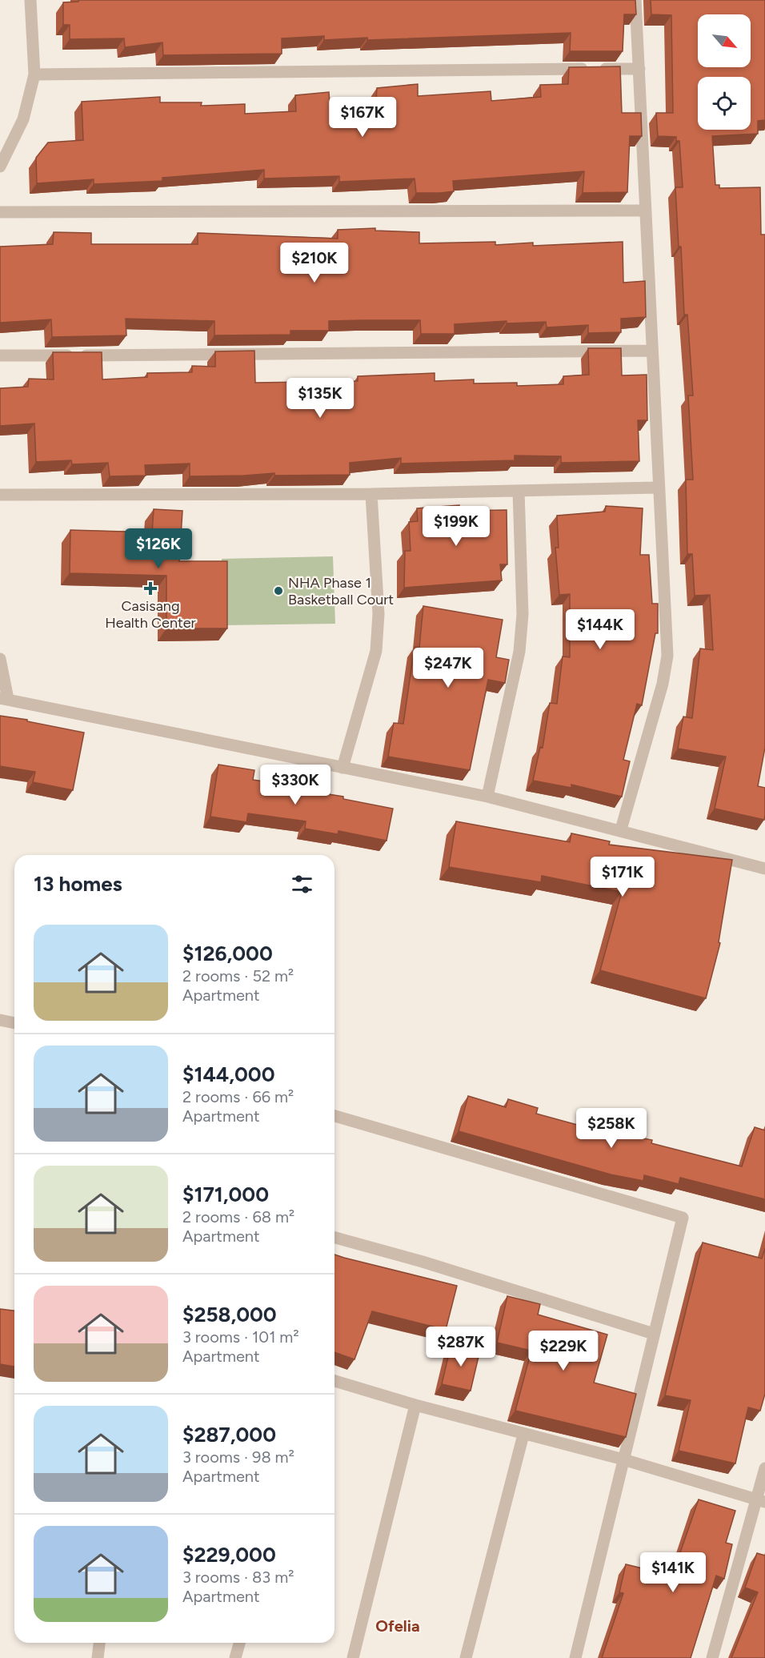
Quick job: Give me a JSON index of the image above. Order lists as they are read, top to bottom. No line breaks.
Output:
{"districts":["Ofelia"],"places":{"health":["Casisang Health Center"],"other":["NHA Phase 1 Basketball Court"]},"north":"bottom right","page":{"price":["$167K","$210K","$135K","$199K","$126K","$144K","$247K","$330K","$171K","$258K","$287K","$229K","$141K"],"heading":"13 homes","list":[{"name":"$126,000","note":"2 rooms · 52 m² · Apartment"},{"name":"$144,000","note":"2 rooms · 66 m² · Apartment"},{"name":"$171,000","note":"2 rooms · 68 m² · Apartment"},{"name":"$258,000","note":"3 rooms · 101 m² · Apartment"},{"name":"$287,000","note":"3 rooms · 98 m² · Apartment"},{"name":"$229,000","note":"3 rooms · 83 m² · Apartment"}]}}
